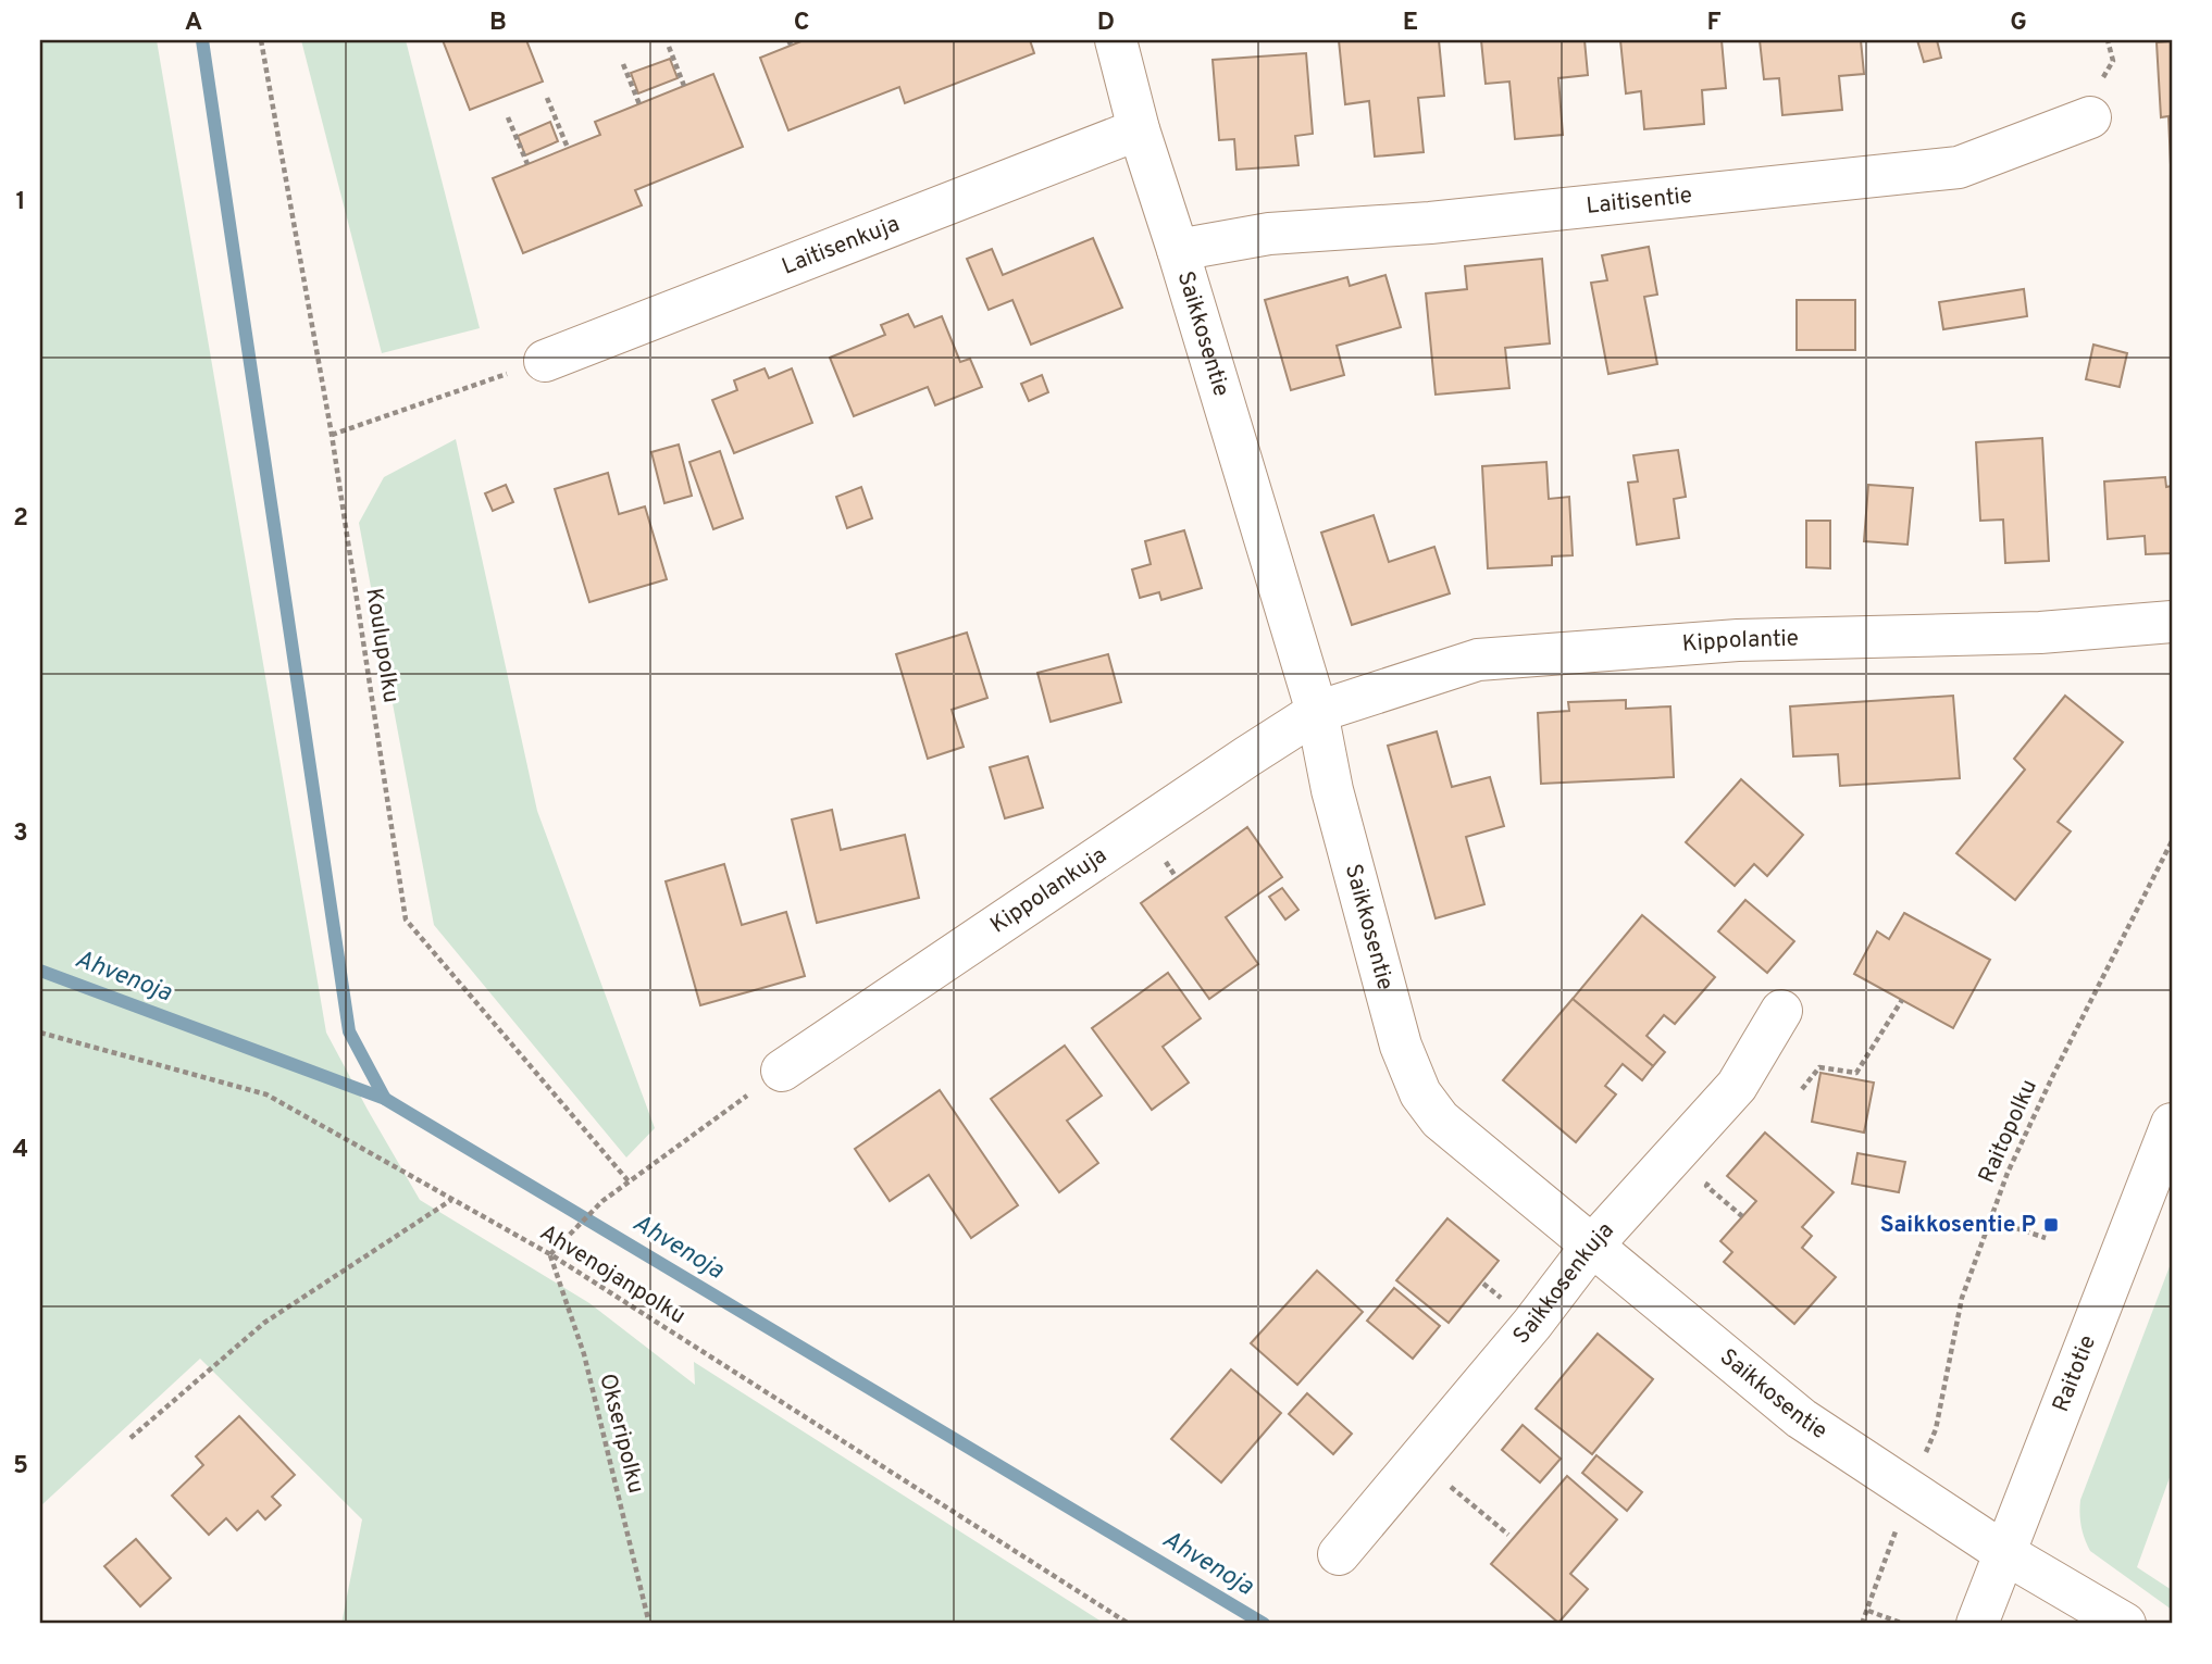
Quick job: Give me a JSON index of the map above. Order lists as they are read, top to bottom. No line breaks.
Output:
{"streets":{"street":["Laitisentie","Laitisenkuja","Saikkosentie","Kippolantie","Kippolankuja","Saikkosenkuja","Raitotie"],"path":["Koulupolku","Raitopolku","Ahvenojanpolku","Okseripolku"]},"crossings":[["Laitisentie","Saikkosentie"],["Laitisenkuja","Saikkosentie"],["Saikkosentie","Kippolantie"],["Saikkosentie","Kippolankuja"],["Saikkosentie","Raitopolku"],["Saikkosentie","Saikkosenkuja"],["Saikkosentie","Raitotie"],["Kippolantie","Kippolankuja"],["Ahvenojanpolku","Okseripolku"]],"water":["Ahvenoja"],"places":{"transit":["Saikkosentie P"]},"grid":{"columns":["A","B","C","D","E","F","G"],"rows":["1","2","3","4","5"]}}
